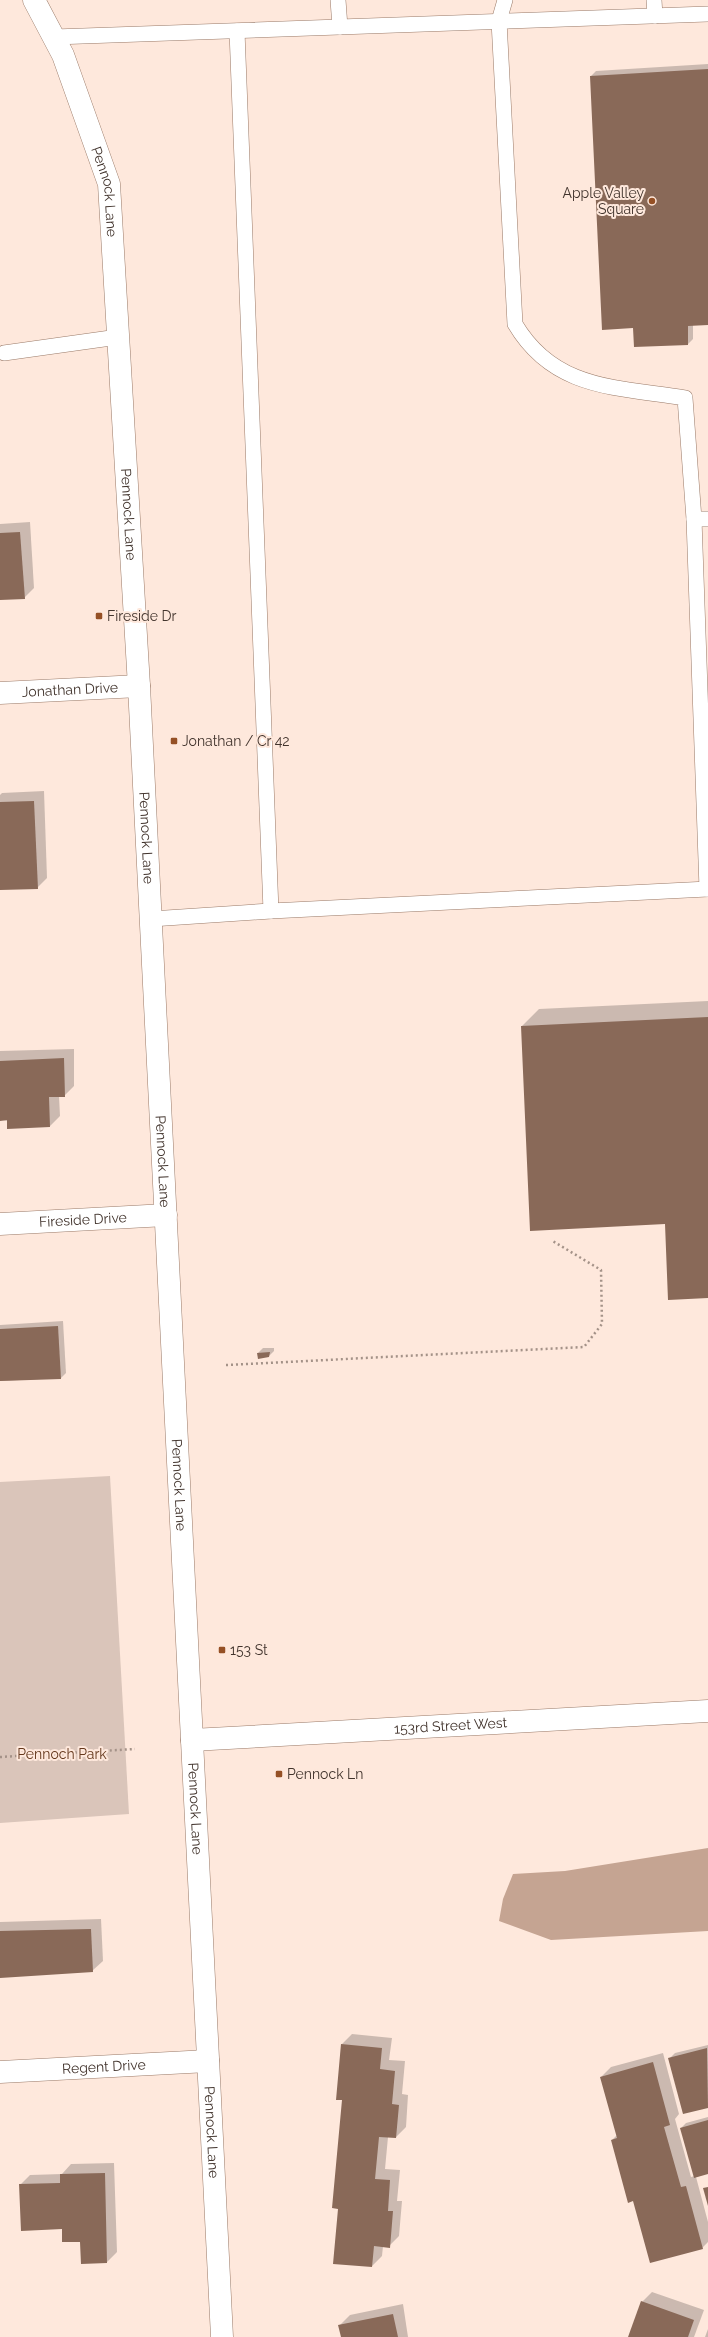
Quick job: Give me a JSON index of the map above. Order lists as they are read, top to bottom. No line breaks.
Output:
{"streets":{"street":["Pennock Lane","Jonathan Drive","Fireside Drive","153rd Street West","Regent Drive"]},"crossings":[["Pennock Lane","Jonathan Drive"],["Pennock Lane","Fireside Drive"],["Pennock Lane","153rd Street West"],["Pennock Lane","Regent Drive"]],"parks":["Pennoch Park"],"places":{"other":["Apple Valley Square"],"transit":["Fireside Dr","Jonathan / Cr 42","153 St","Pennock Ln"]}}
